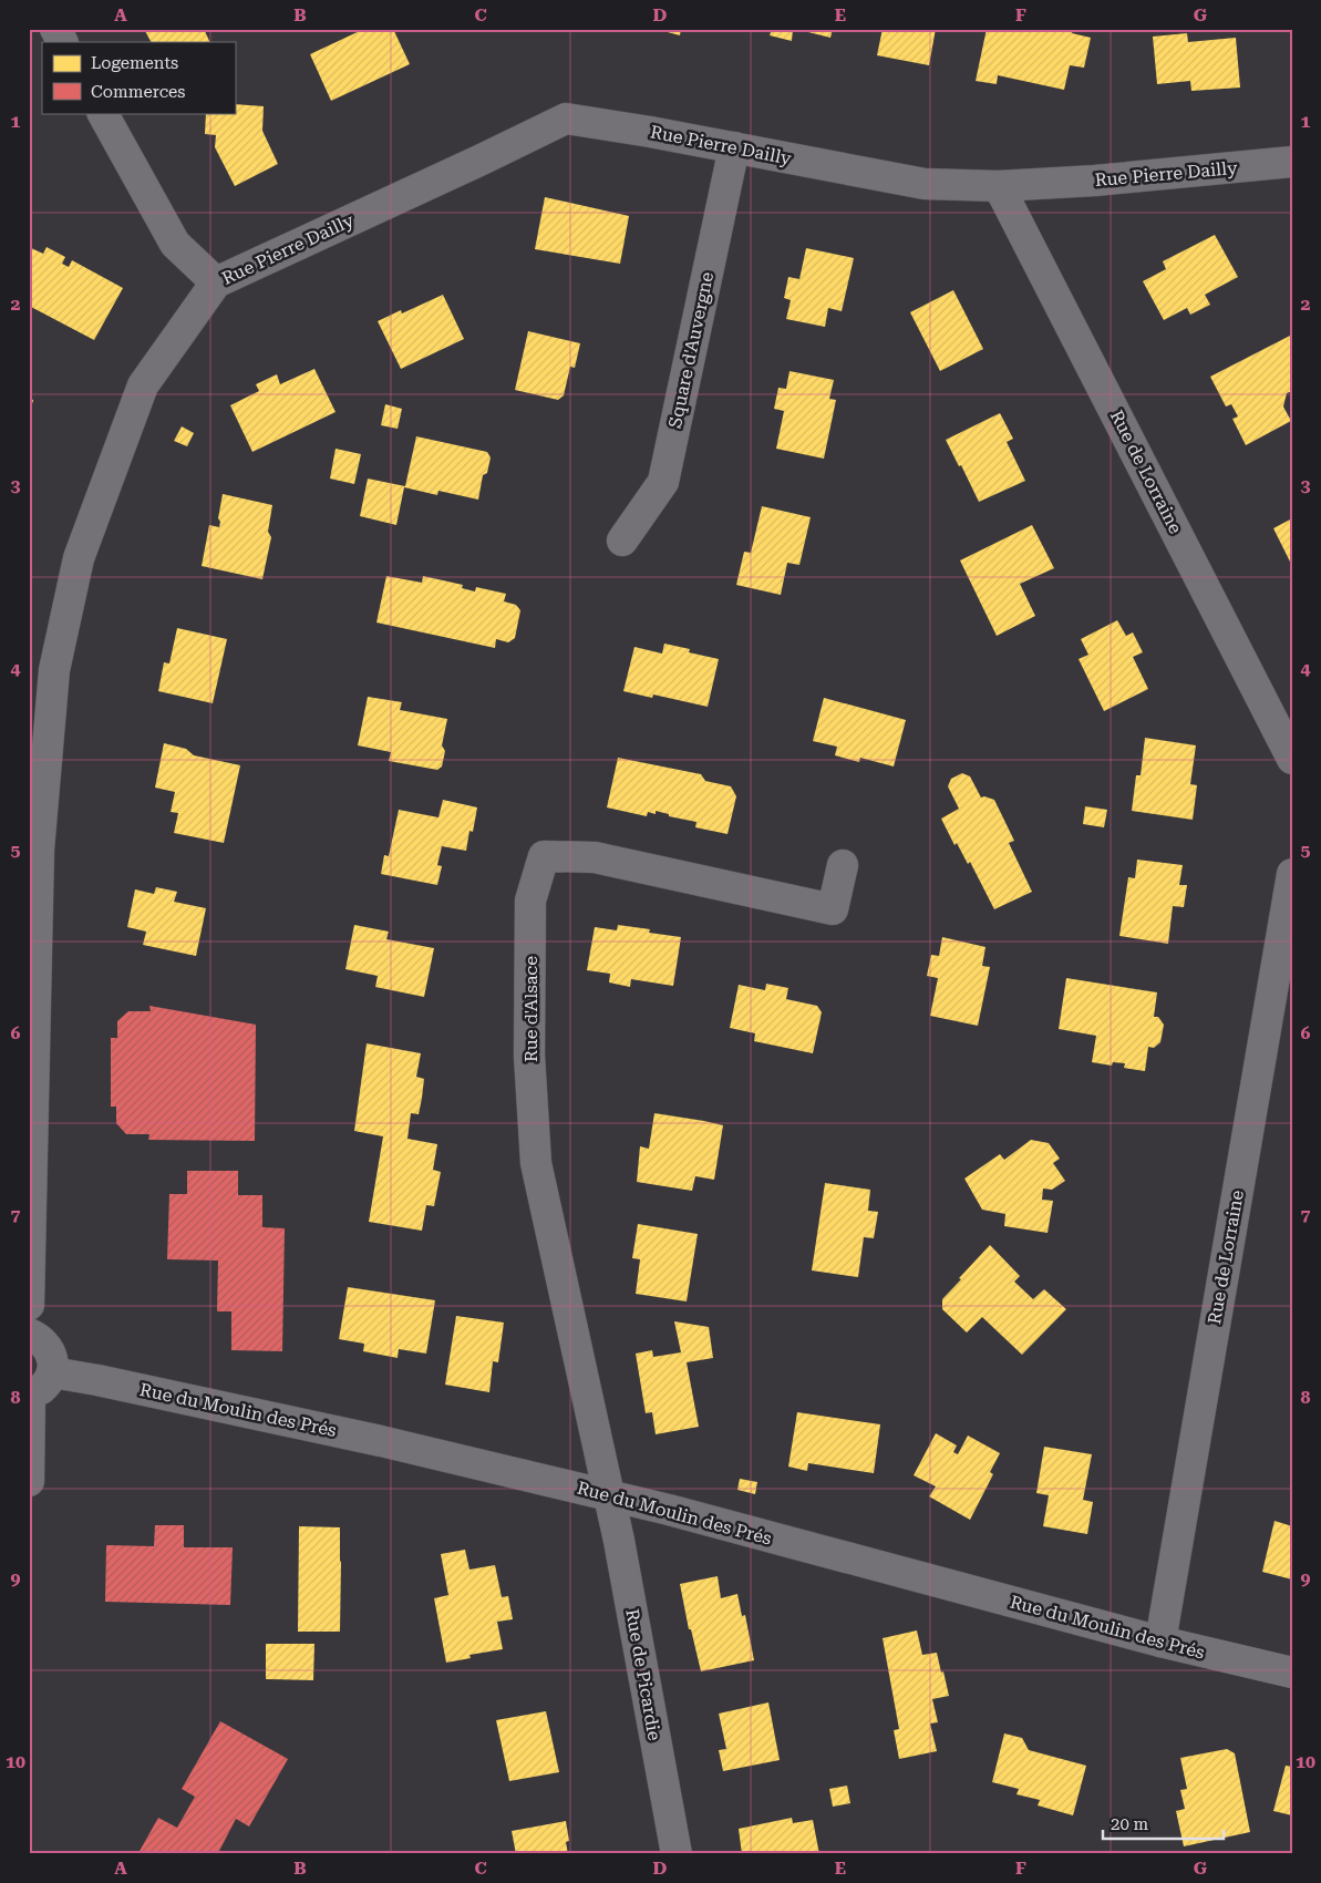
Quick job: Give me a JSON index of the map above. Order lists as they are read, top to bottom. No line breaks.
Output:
{"streets":{"street":["Rue Pierre Dailly","Square d'Auvergne","Rue de Lorraine","Rue d'Alsace","Rue du Moulin des Prés","Rue de Picardie"]},"crossings":[["Rue Pierre Dailly","Square d'Auvergne"],["Rue Pierre Dailly","Rue de Lorraine"],["Rue de Lorraine","Rue du Moulin des Prés"],["Rue d'Alsace","Rue du Moulin des Prés"],["Rue d'Alsace","Rue de Picardie"],["Rue du Moulin des Prés","Rue de Picardie"]],"legend":["Logements","Commerces"],"scale_bar":"20 m","grid":{"columns":["A","B","C","D","E","F","G"],"rows":["1","2","3","4","5","6","7","8","9","10"]}}
